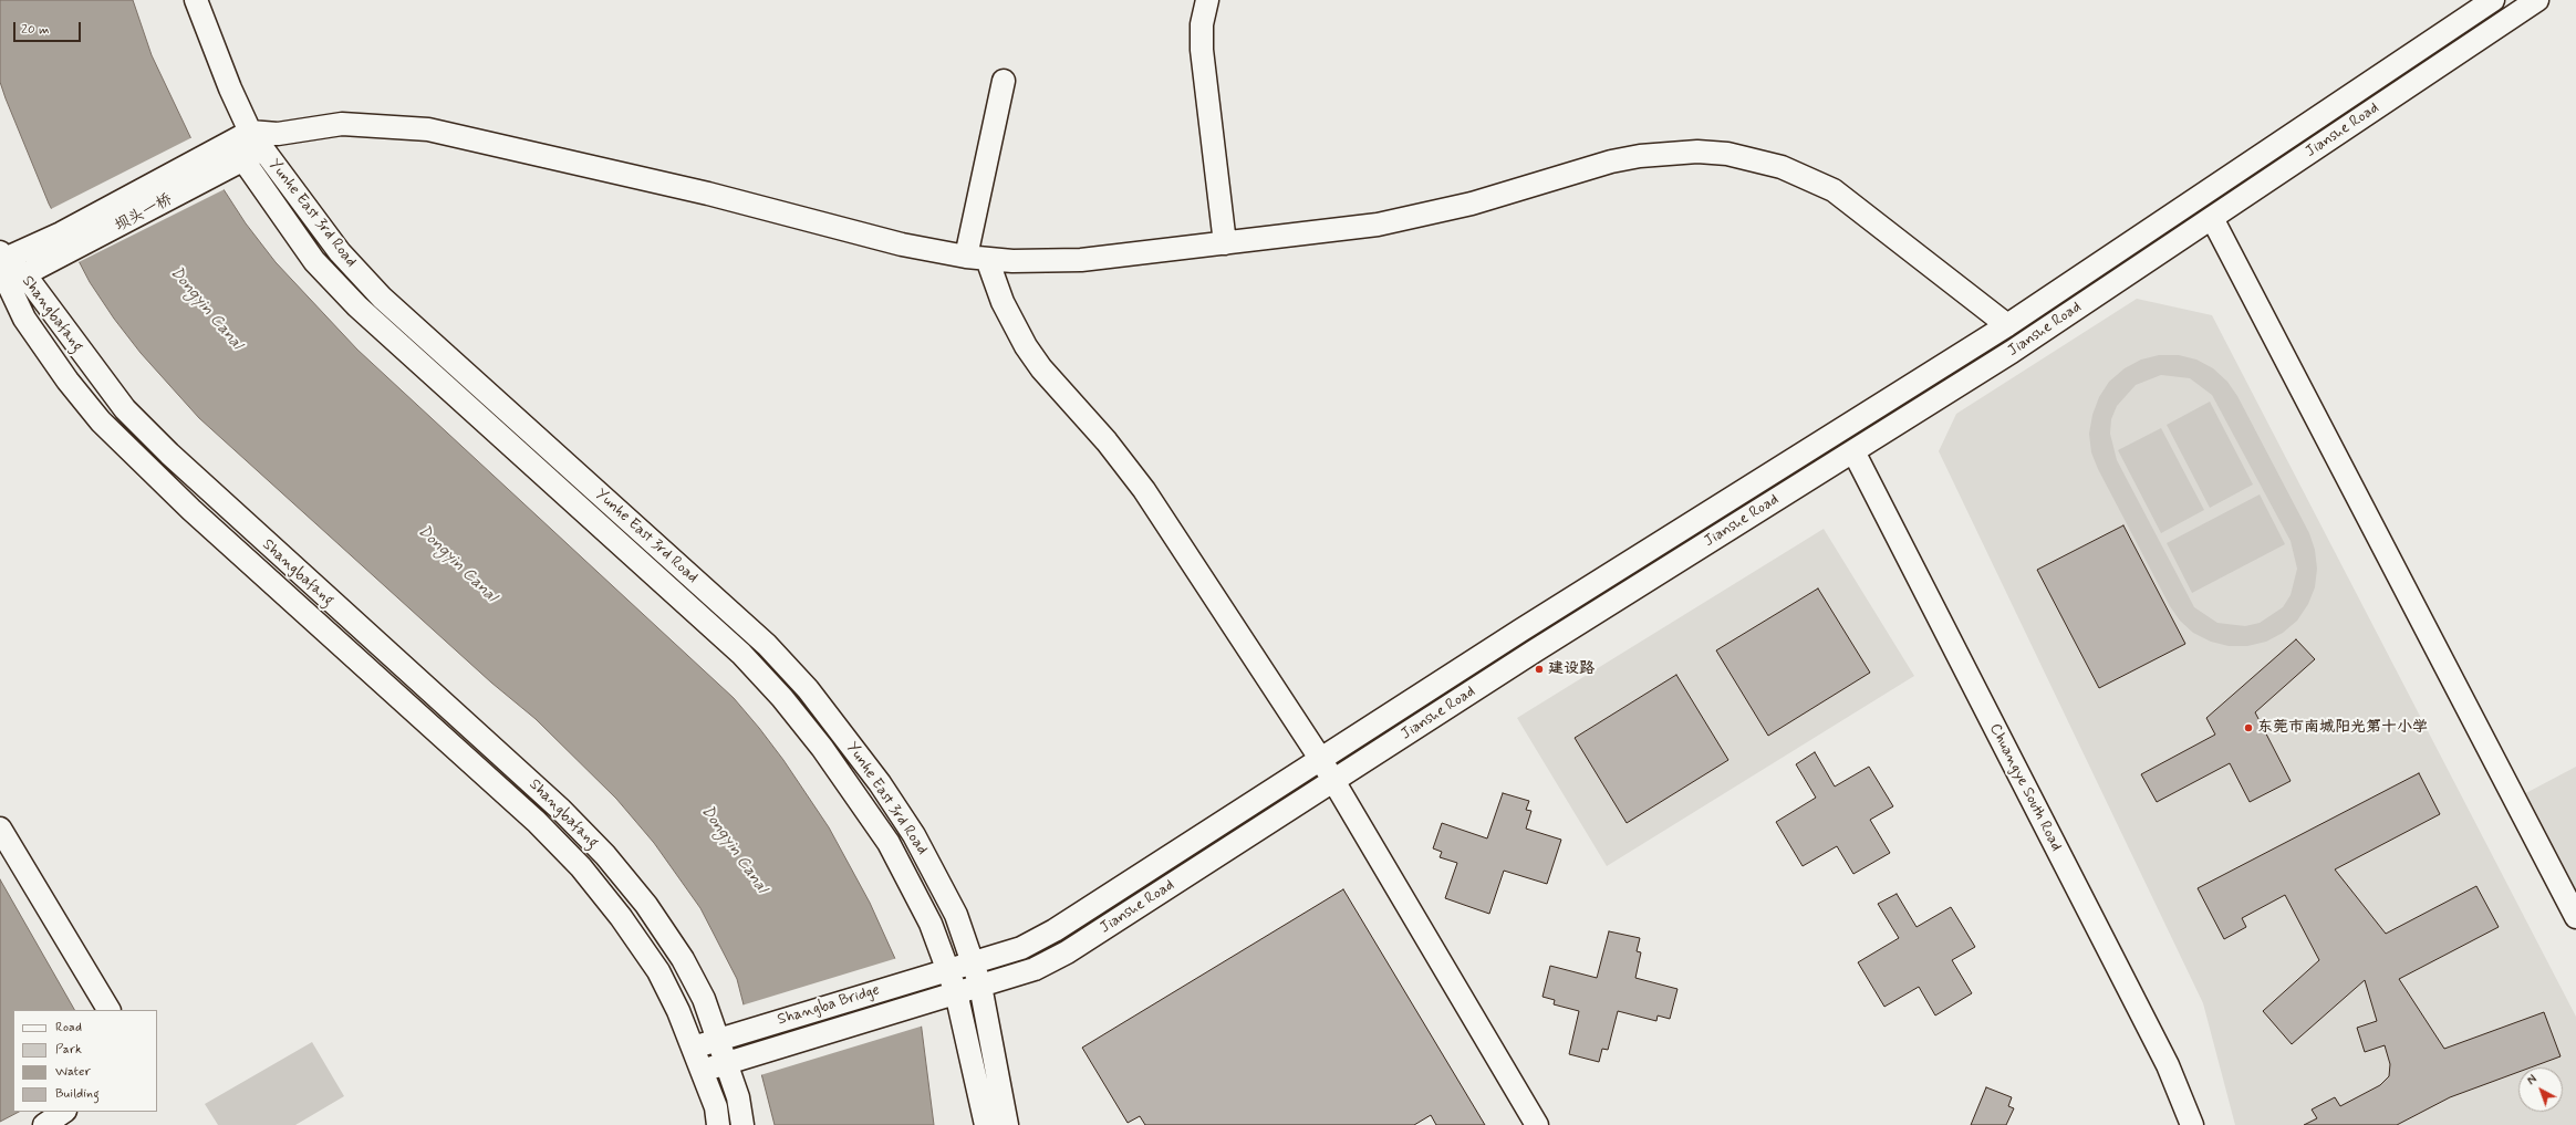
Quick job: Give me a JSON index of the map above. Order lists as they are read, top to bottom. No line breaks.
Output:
{"streets":{"street":["Jianshe Road","坝头一桥","Yunhe East 3rd Road","Shangbafang","Chuangye South Road","Shangba Bridge"]},"crossings":[["Jianshe Road","Yunhe East 3rd Road"],["Jianshe Road","Chuangye South Road"],["Jianshe Road","Shangba Bridge"],["坝头一桥","Yunhe East 3rd Road"],["Shangbafang","Shangba Bridge"]],"water":["Dongyin Canal"],"places":["建设路","东莞市南城阳光第十小学"],"legend":["Road","Park","Water","Building"],"scale_bar":"20 m","north":"top left"}
